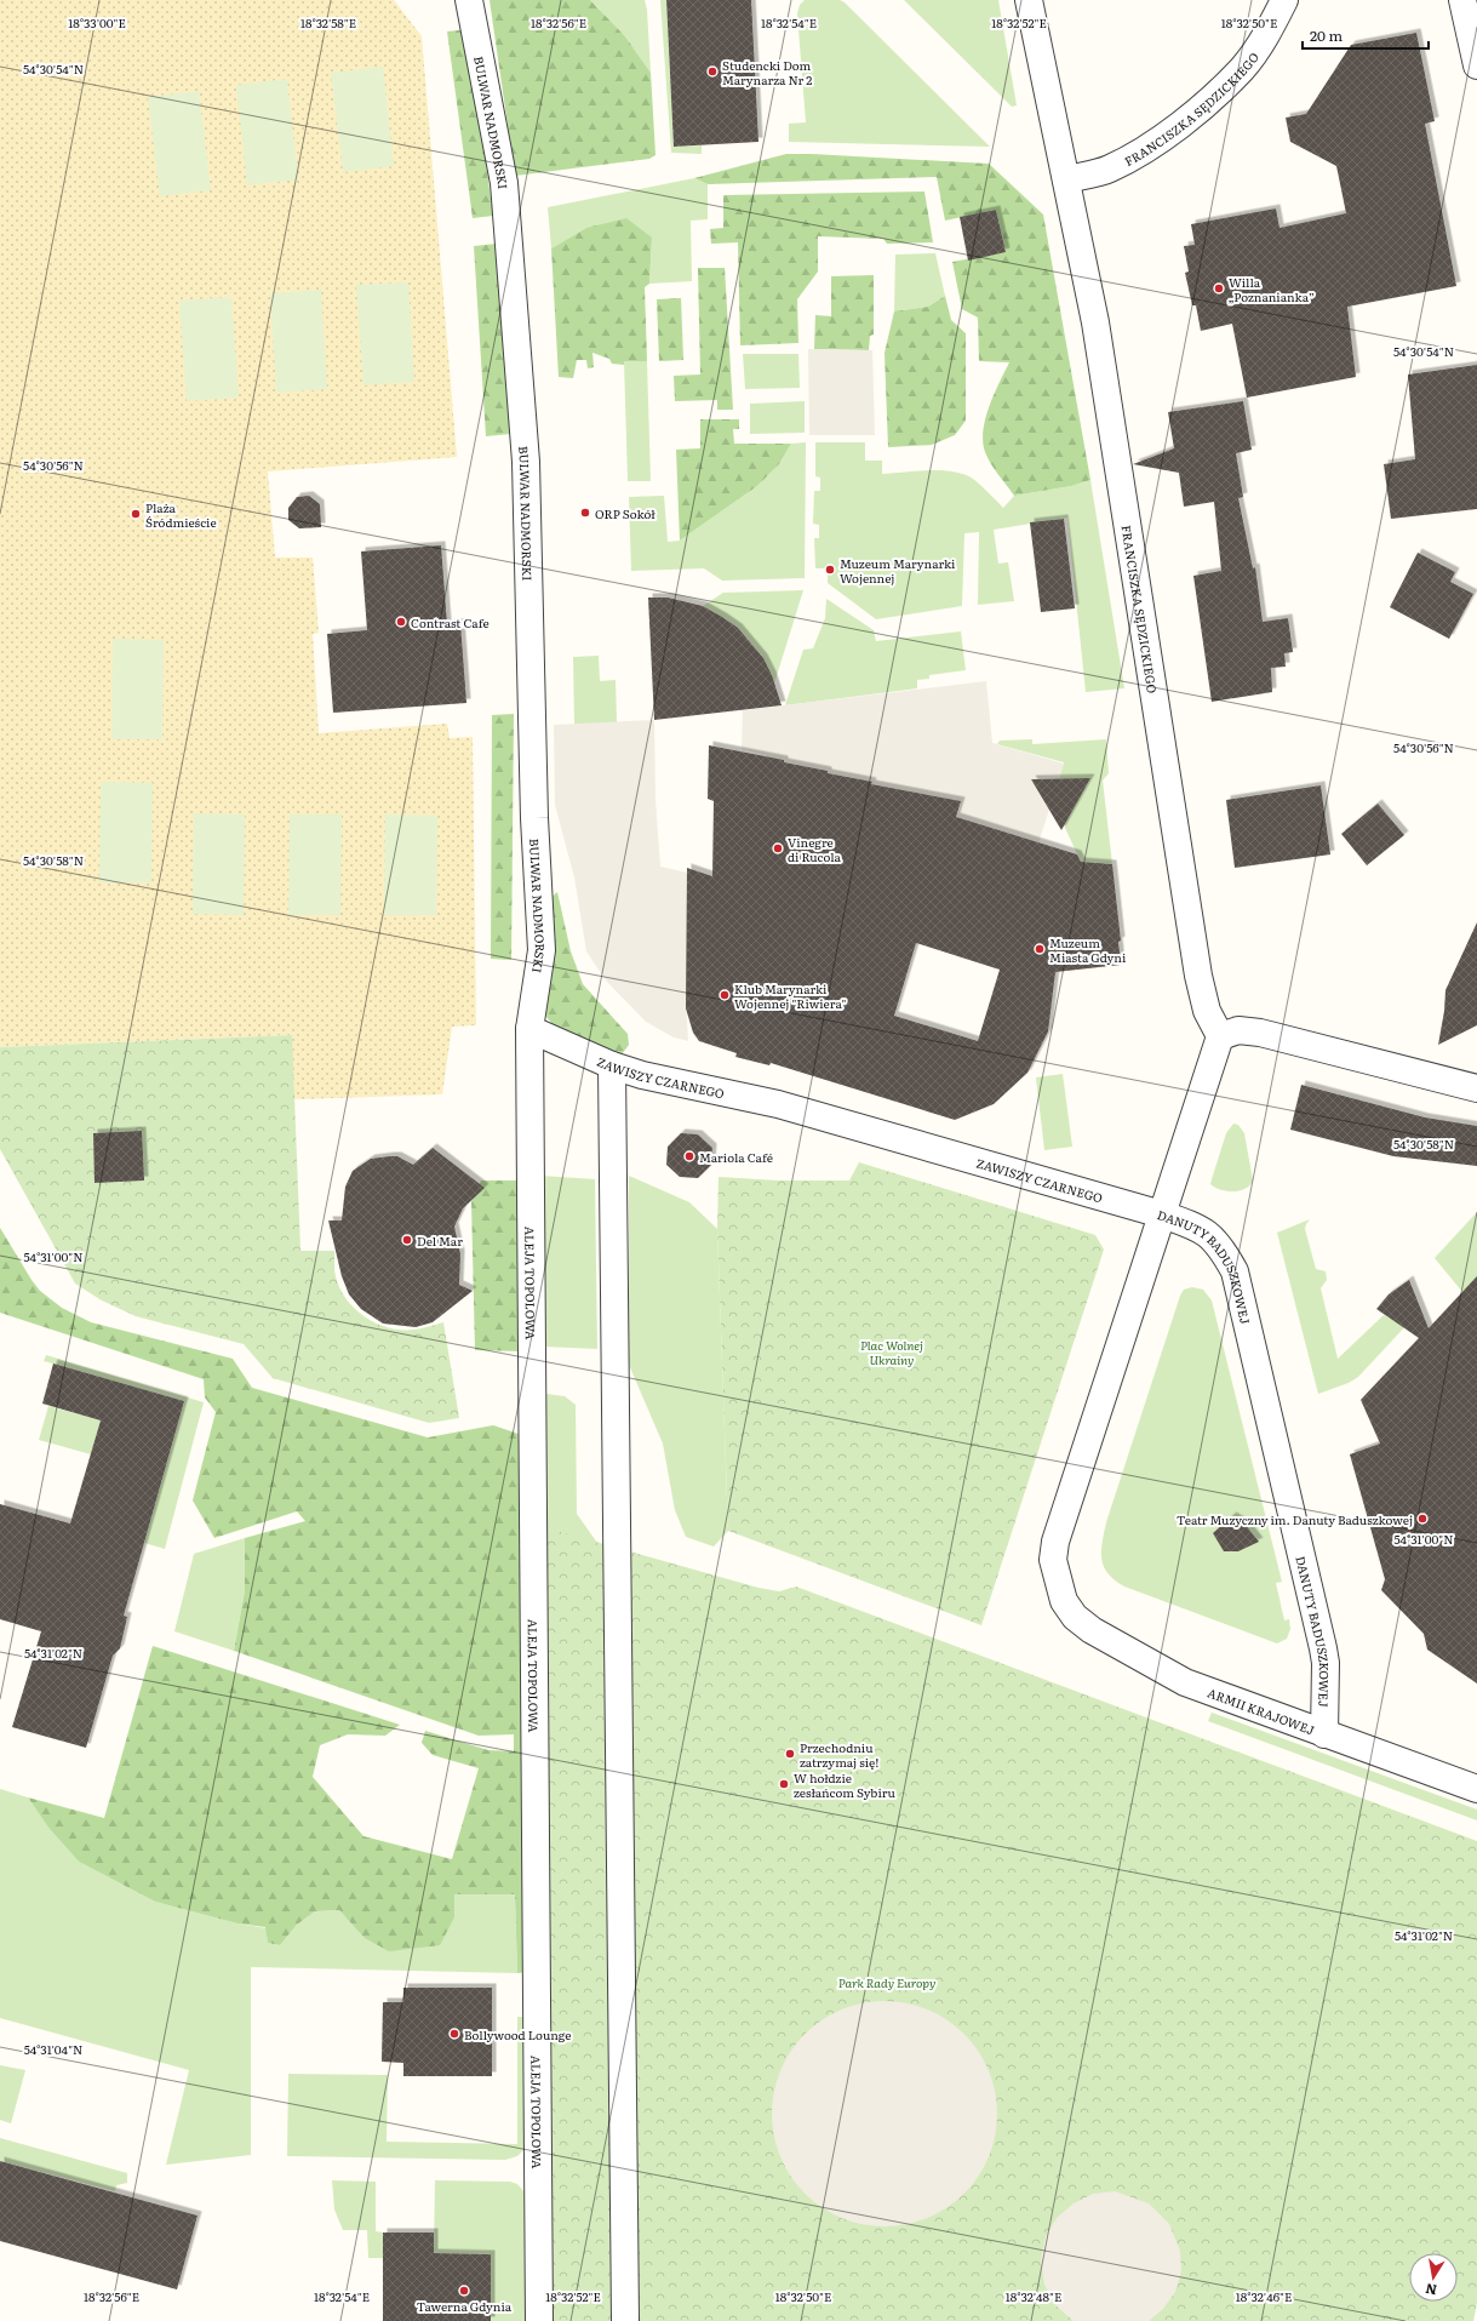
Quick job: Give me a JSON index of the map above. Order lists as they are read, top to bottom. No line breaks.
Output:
{"streets":{"street":["FRANCISZKA SĘDZICKIEGO","BULWAR NADMORSKI","ZAWISZY CZARNEGO","DANUTY BADUSZKOWEJ","ALEJA TOPOLOWA","ARMII KRAJOWEJ"]},"crossings":[["FRANCISZKA SĘDZICKIEGO","DANUTY BADUSZKOWEJ"],["BULWAR NADMORSKI","ZAWISZY CZARNEGO"],["BULWAR NADMORSKI","ALEJA TOPOLOWA"],["ZAWISZY CZARNEGO","DANUTY BADUSZKOWEJ"],["ZAWISZY CZARNEGO","ALEJA TOPOLOWA"],["ZAWISZY CZARNEGO","ARMII KRAJOWEJ"],["DANUTY BADUSZKOWEJ","ARMII KRAJOWEJ"]],"parks":["Plac Wolnej Ukrainy","Park Rady Europy"],"places":["Studencki Dom Marynarza Nr 2","Willa „Poznanianka”","ORP Sokół","Plaża Śródmieście","Muzeum Marynarki Wojennej","Contrast Cafe","Vinegre di Rucola","Muzeum Miasta Gdyni","Klub Marynarki Wojennej \"Riwiera\"","Mariola Café","Del Mar","Teatr Muzyczny im. Danuty Baduszkowej","Przechodniu zatrzymaj się!","W hołdzie zesłańcom Sybiru","Bollywood Lounge","Tawerna Gdynia"],"scale_bar":"20 m","north":"bottom","coordinates":["18°33'00\"E","18°32'58\"E","18°32'56\"E","18°32'54\"E","18°32'52\"E","18°32'50\"E","54°30'54\"N","54°30'56\"N","54°30'58\"N","54°31'00\"N","54°31'02\"N","54°31'04\"N","18°32'48\"E","18°32'46\"E"]}
